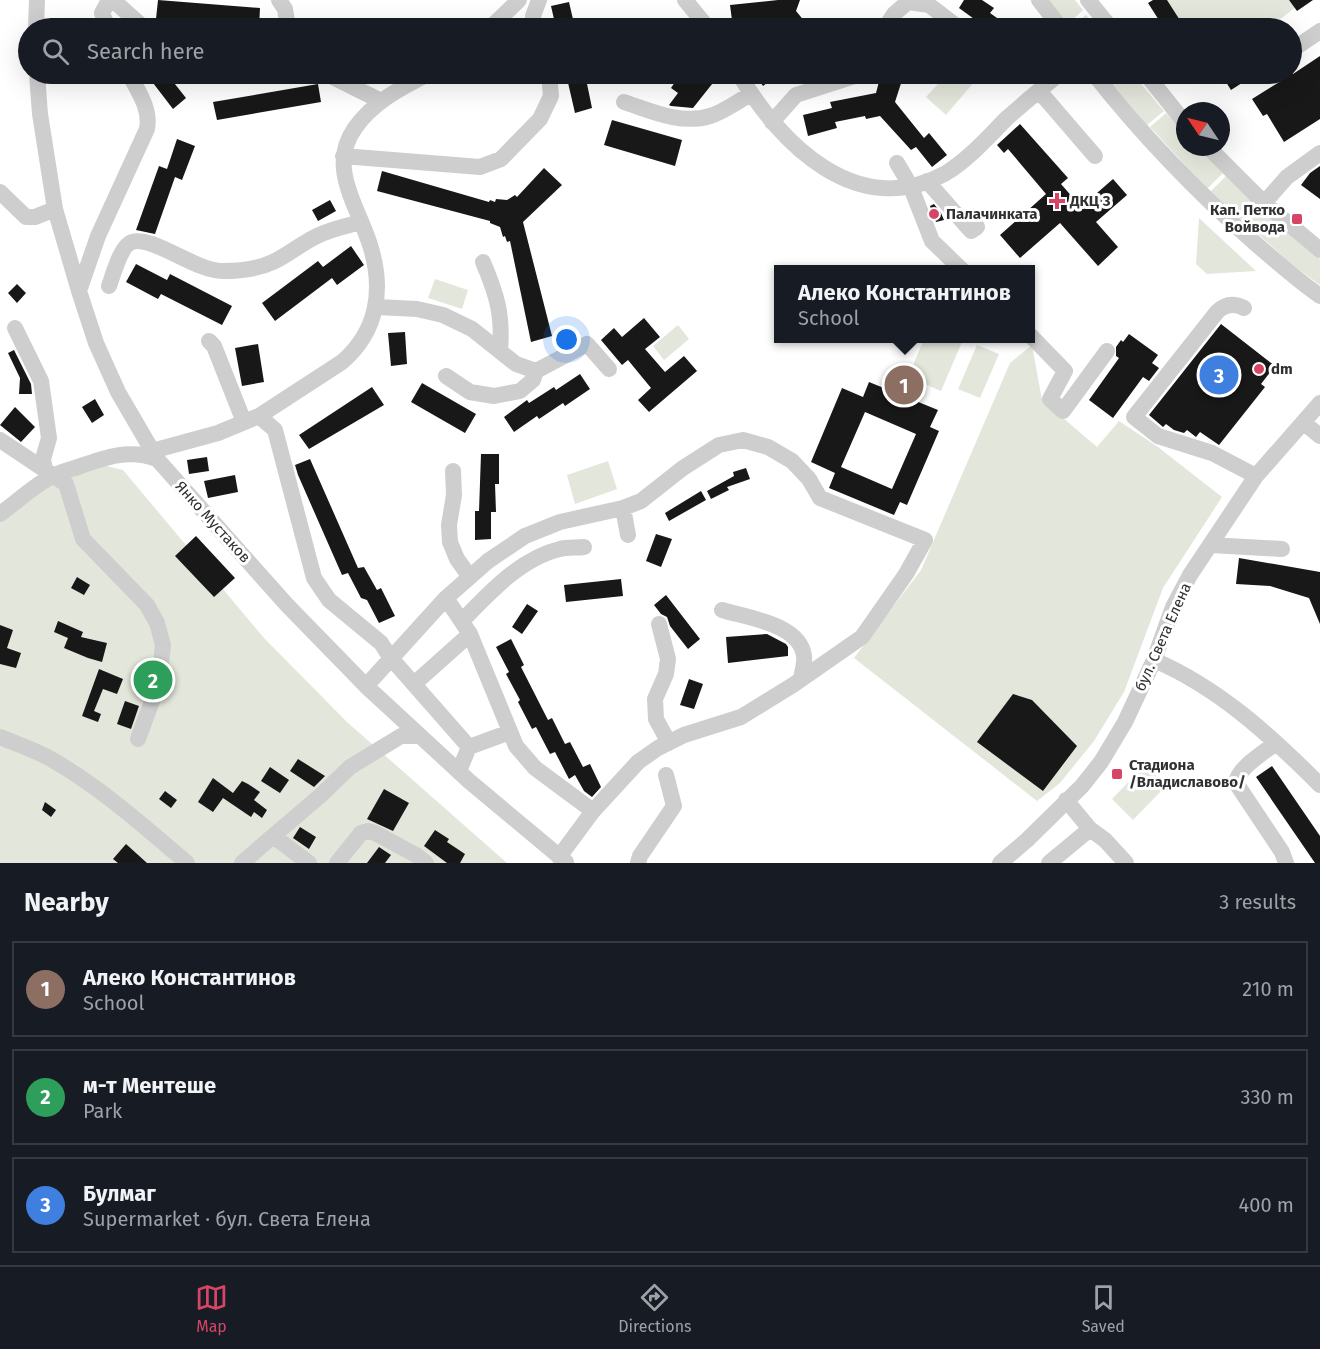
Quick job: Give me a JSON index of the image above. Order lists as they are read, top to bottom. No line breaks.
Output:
{"streets":{"street":["Янко Мустаков","бул. Света Елена"]},"places":{"health":["ДКЦ 3"],"other":["Палачинката","dm"],"transit":["Кап. Петко Войвода","Стадиона /Владиславово/"]},"north":"top left","page":{"search":"Search here","popup":["Алеко Константинов","School"],"pins":["3","1","2"],"heading":["Nearby","3 results"],"list":[{"mark":"1","name":"Алеко Константинов","note":"School","value":"210 m"},{"mark":"2","name":"м-т Ментeше","note":"Park","value":"330 m"},{"mark":"3","name":"Булмаг","note":"Supermarket · бул. Света Елена","value":"400 m"}],"nav":["Map","Directions","Saved"]}}
